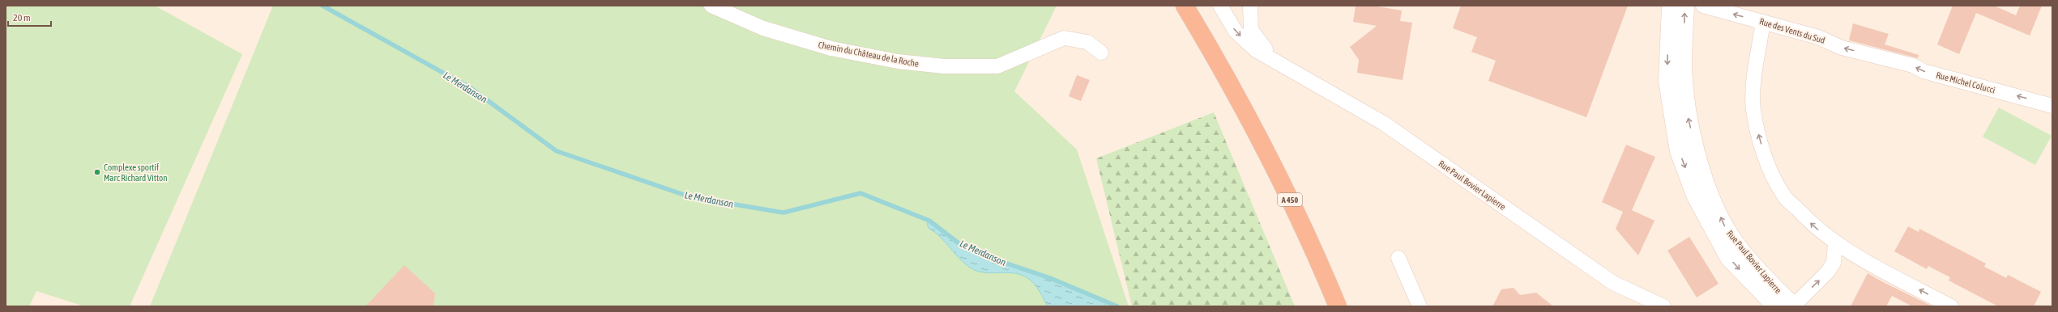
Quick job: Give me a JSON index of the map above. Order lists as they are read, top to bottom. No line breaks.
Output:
{"streets":{"highway":["A 450"],"main road":["Rue Paul Bovier Lapierre"],"street":["Rue des Vents du Sud","Chemin du Château de la Roche","Rue Michel Colucci"]},"crossings":[["Rue des Vents du Sud","Rue Michel Colucci"]],"one_way":["Rue des Vents du Sud","Rue Michel Colucci"],"water":["Le Merdanson"],"places":["Complexe sportif Marc Richard Vitton"],"scale_bar":"20 m"}
